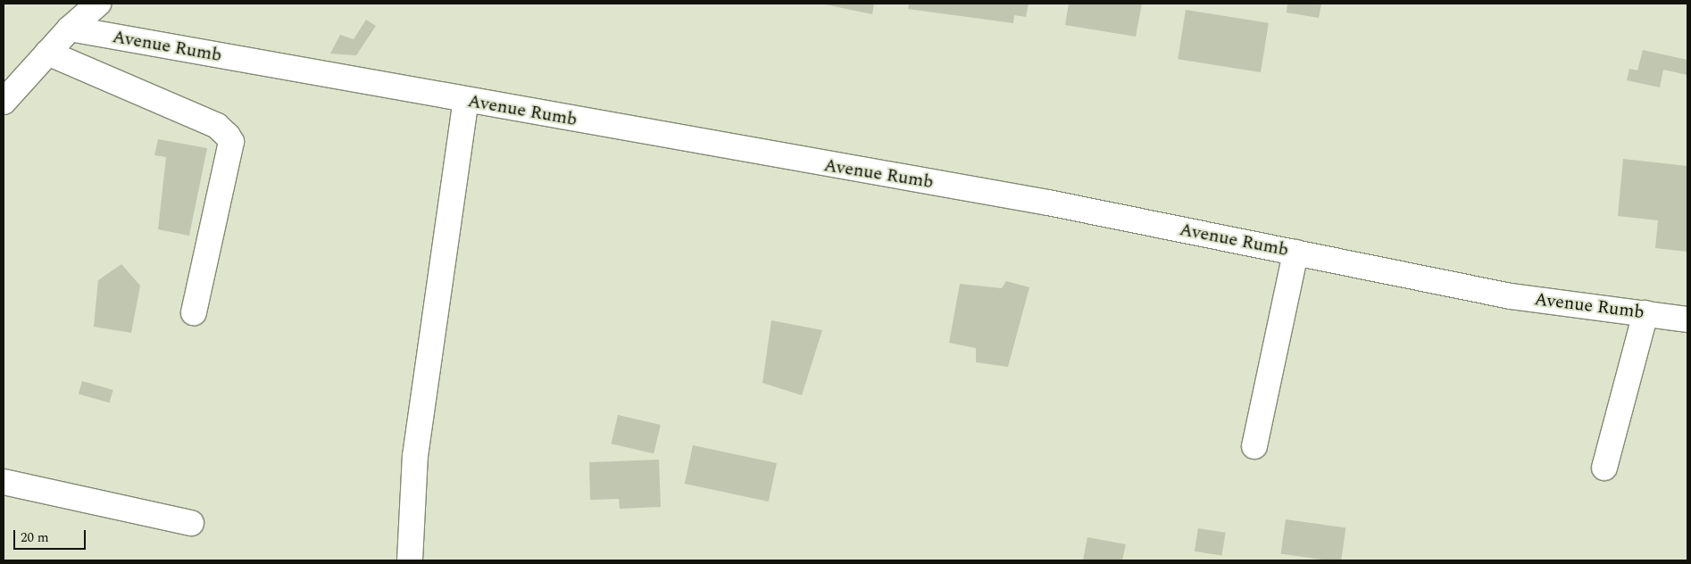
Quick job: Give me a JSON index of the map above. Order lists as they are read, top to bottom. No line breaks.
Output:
{"streets":{"street":["Avenue Rumb"]},"scale_bar":"20 m"}
